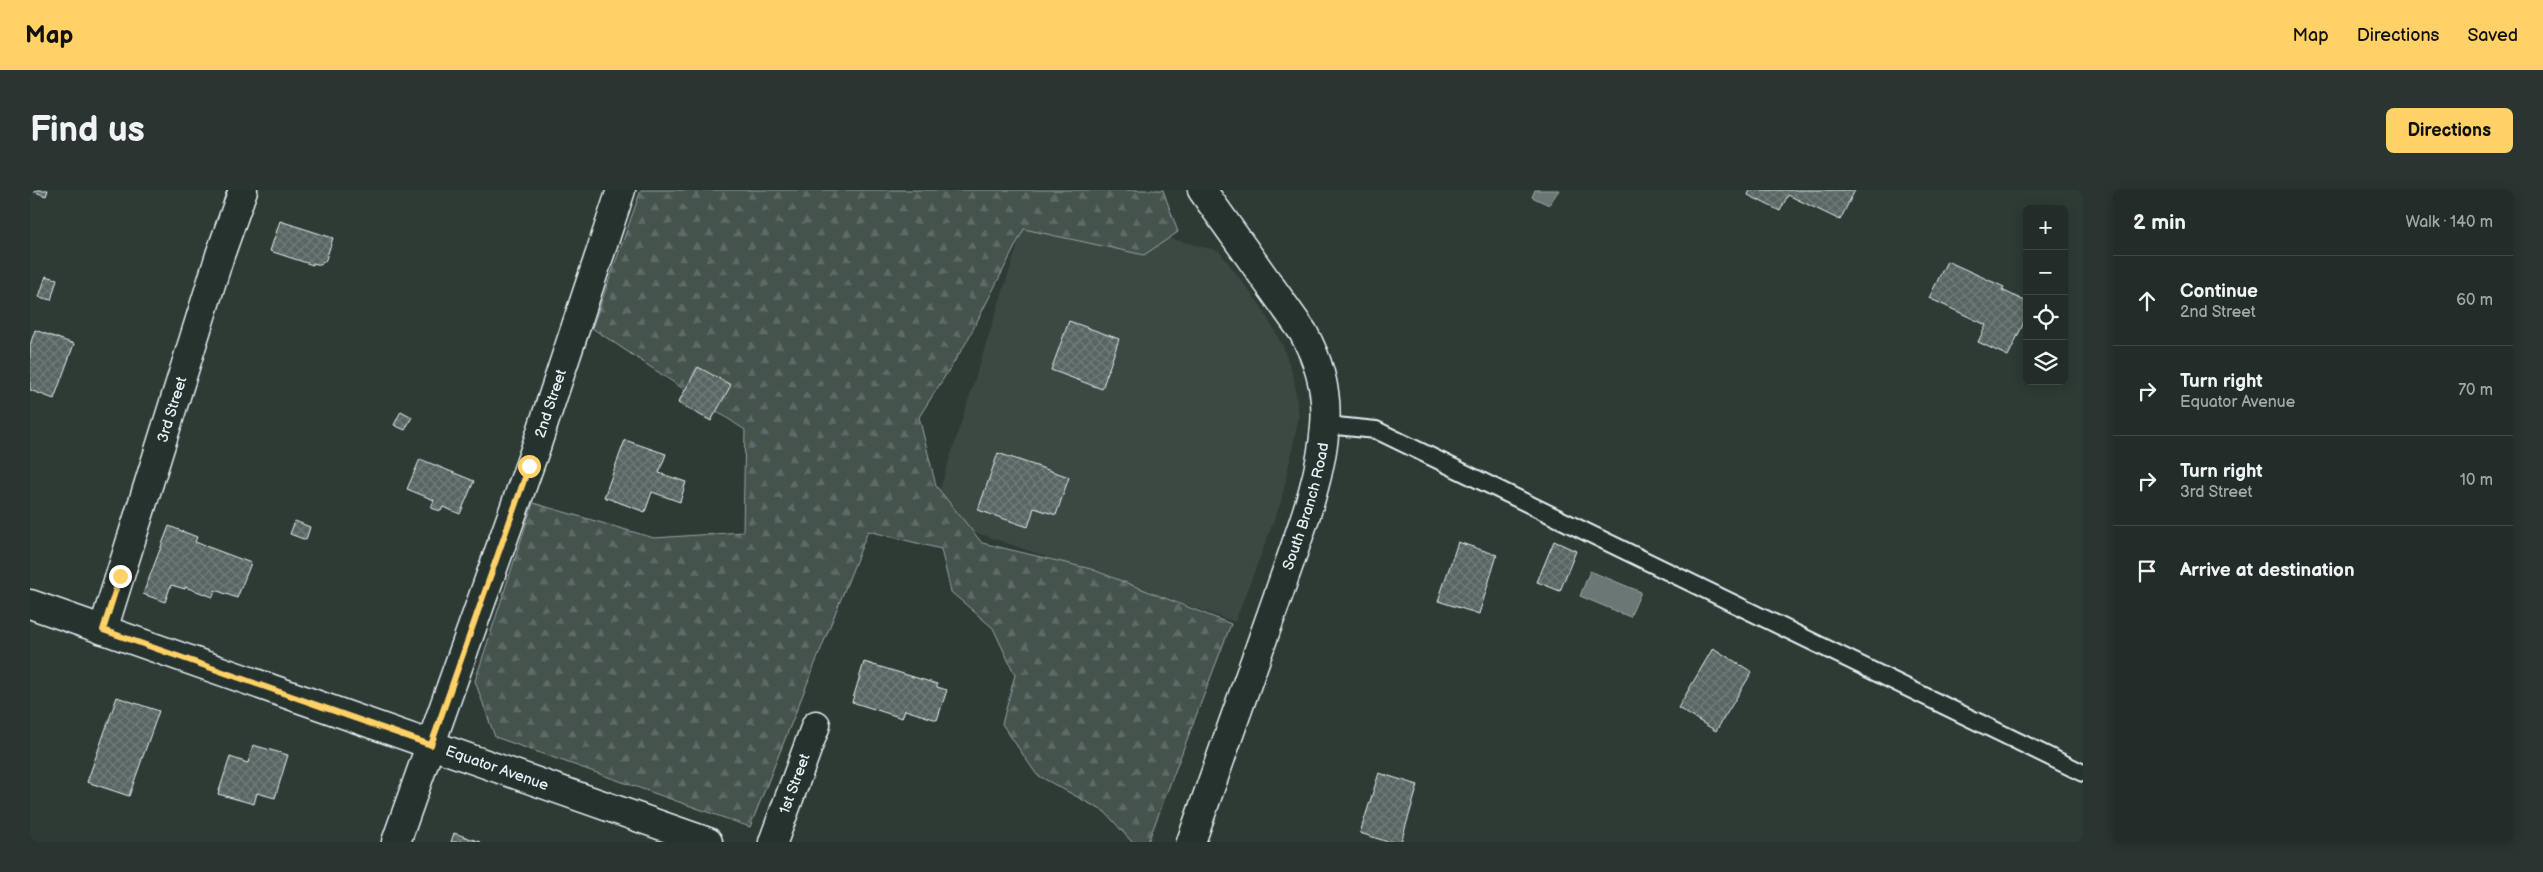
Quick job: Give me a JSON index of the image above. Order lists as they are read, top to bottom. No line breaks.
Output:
{"streets":{"street":["2nd Street","3rd Street","South Branch Road","Equator Avenue","1st Street"]},"crossings":[["2nd Street","Equator Avenue"],["3rd Street","Equator Avenue"]],"page":{"header":"Map","nav":["Map","Directions","Saved"],"buttons":"Directions","title":"Find us","heading":["2 min","Walk · 140 m"],"map_buttons":["+","−"],"list":[["Continue","2nd Street","60 m"],["Turn right","Equator Avenue","70 m"],["Turn right","3rd Street","10 m"],"Arrive at destination"]}}
